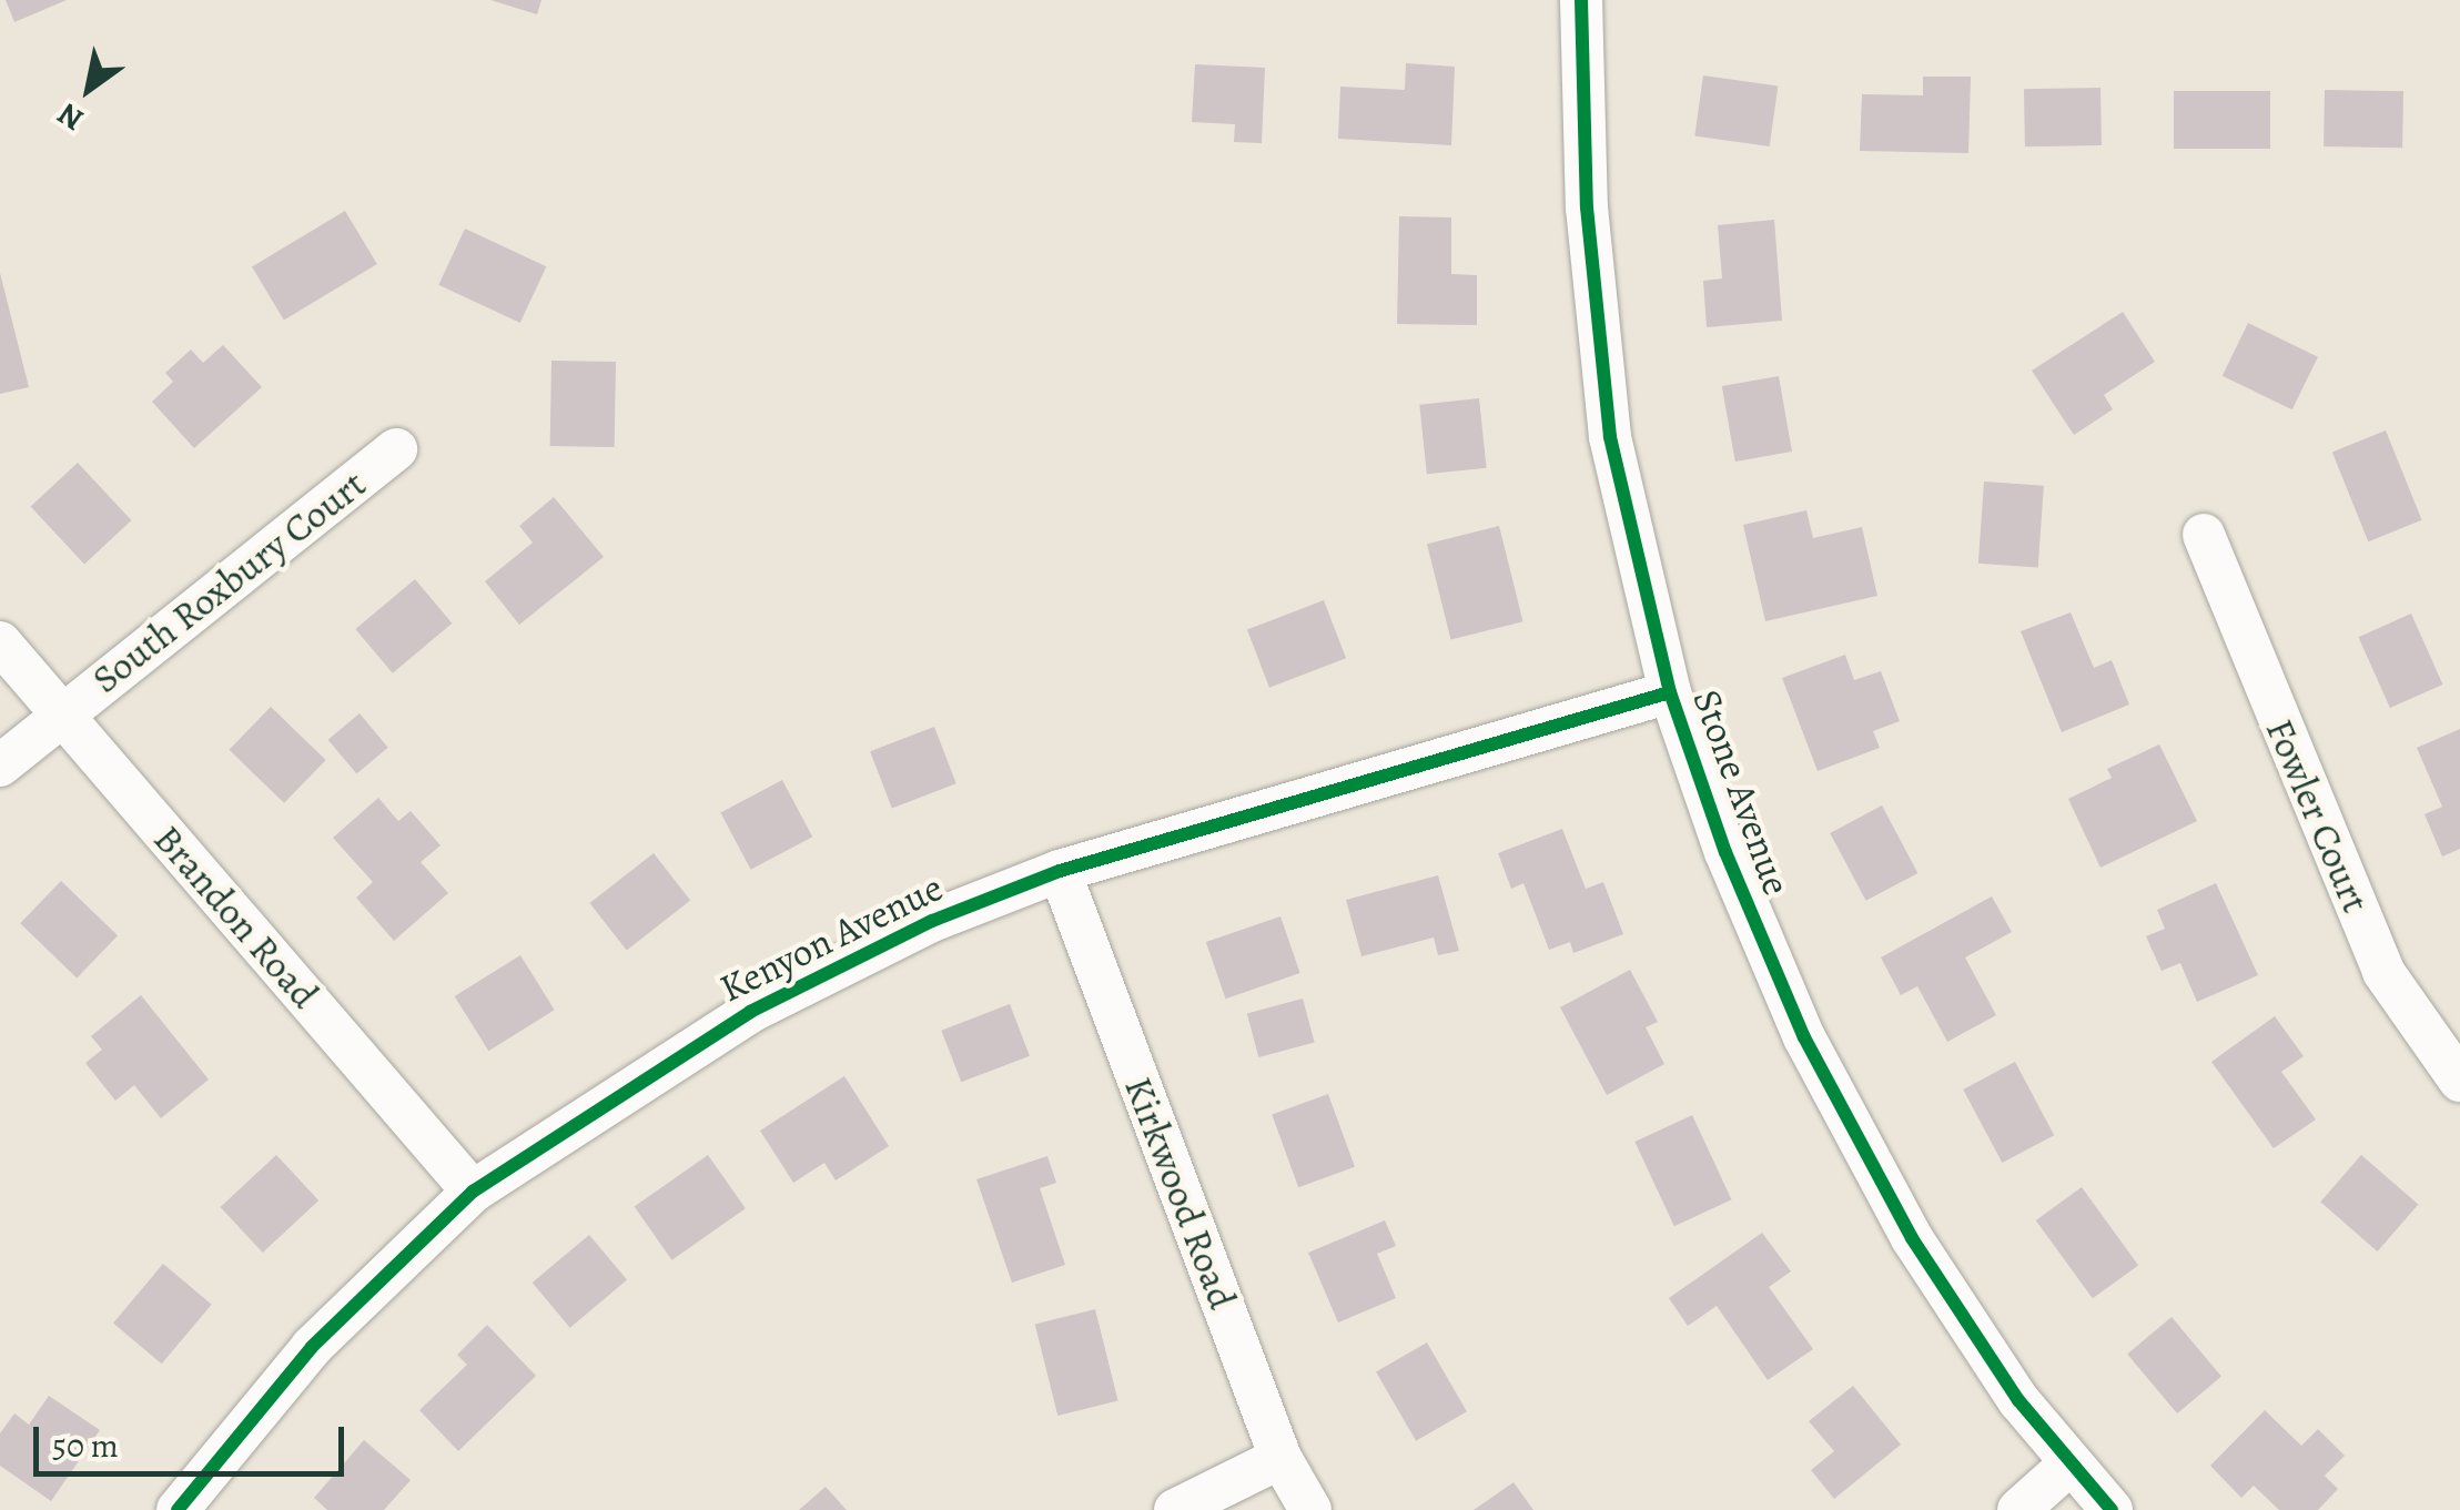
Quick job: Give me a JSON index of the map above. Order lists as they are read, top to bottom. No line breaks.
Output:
{"streets":{"street":["South Roxbury Court","Stone Avenue","Fowler Court","Brandon Road","Kenyon Avenue","Kirkwood Road"]},"crossings":[["South Roxbury Court","Brandon Road"],["Stone Avenue","Kenyon Avenue"],["Brandon Road","Kenyon Avenue"],["Kenyon Avenue","Kirkwood Road"]],"scale_bar":"50 m","north":"bottom left"}
